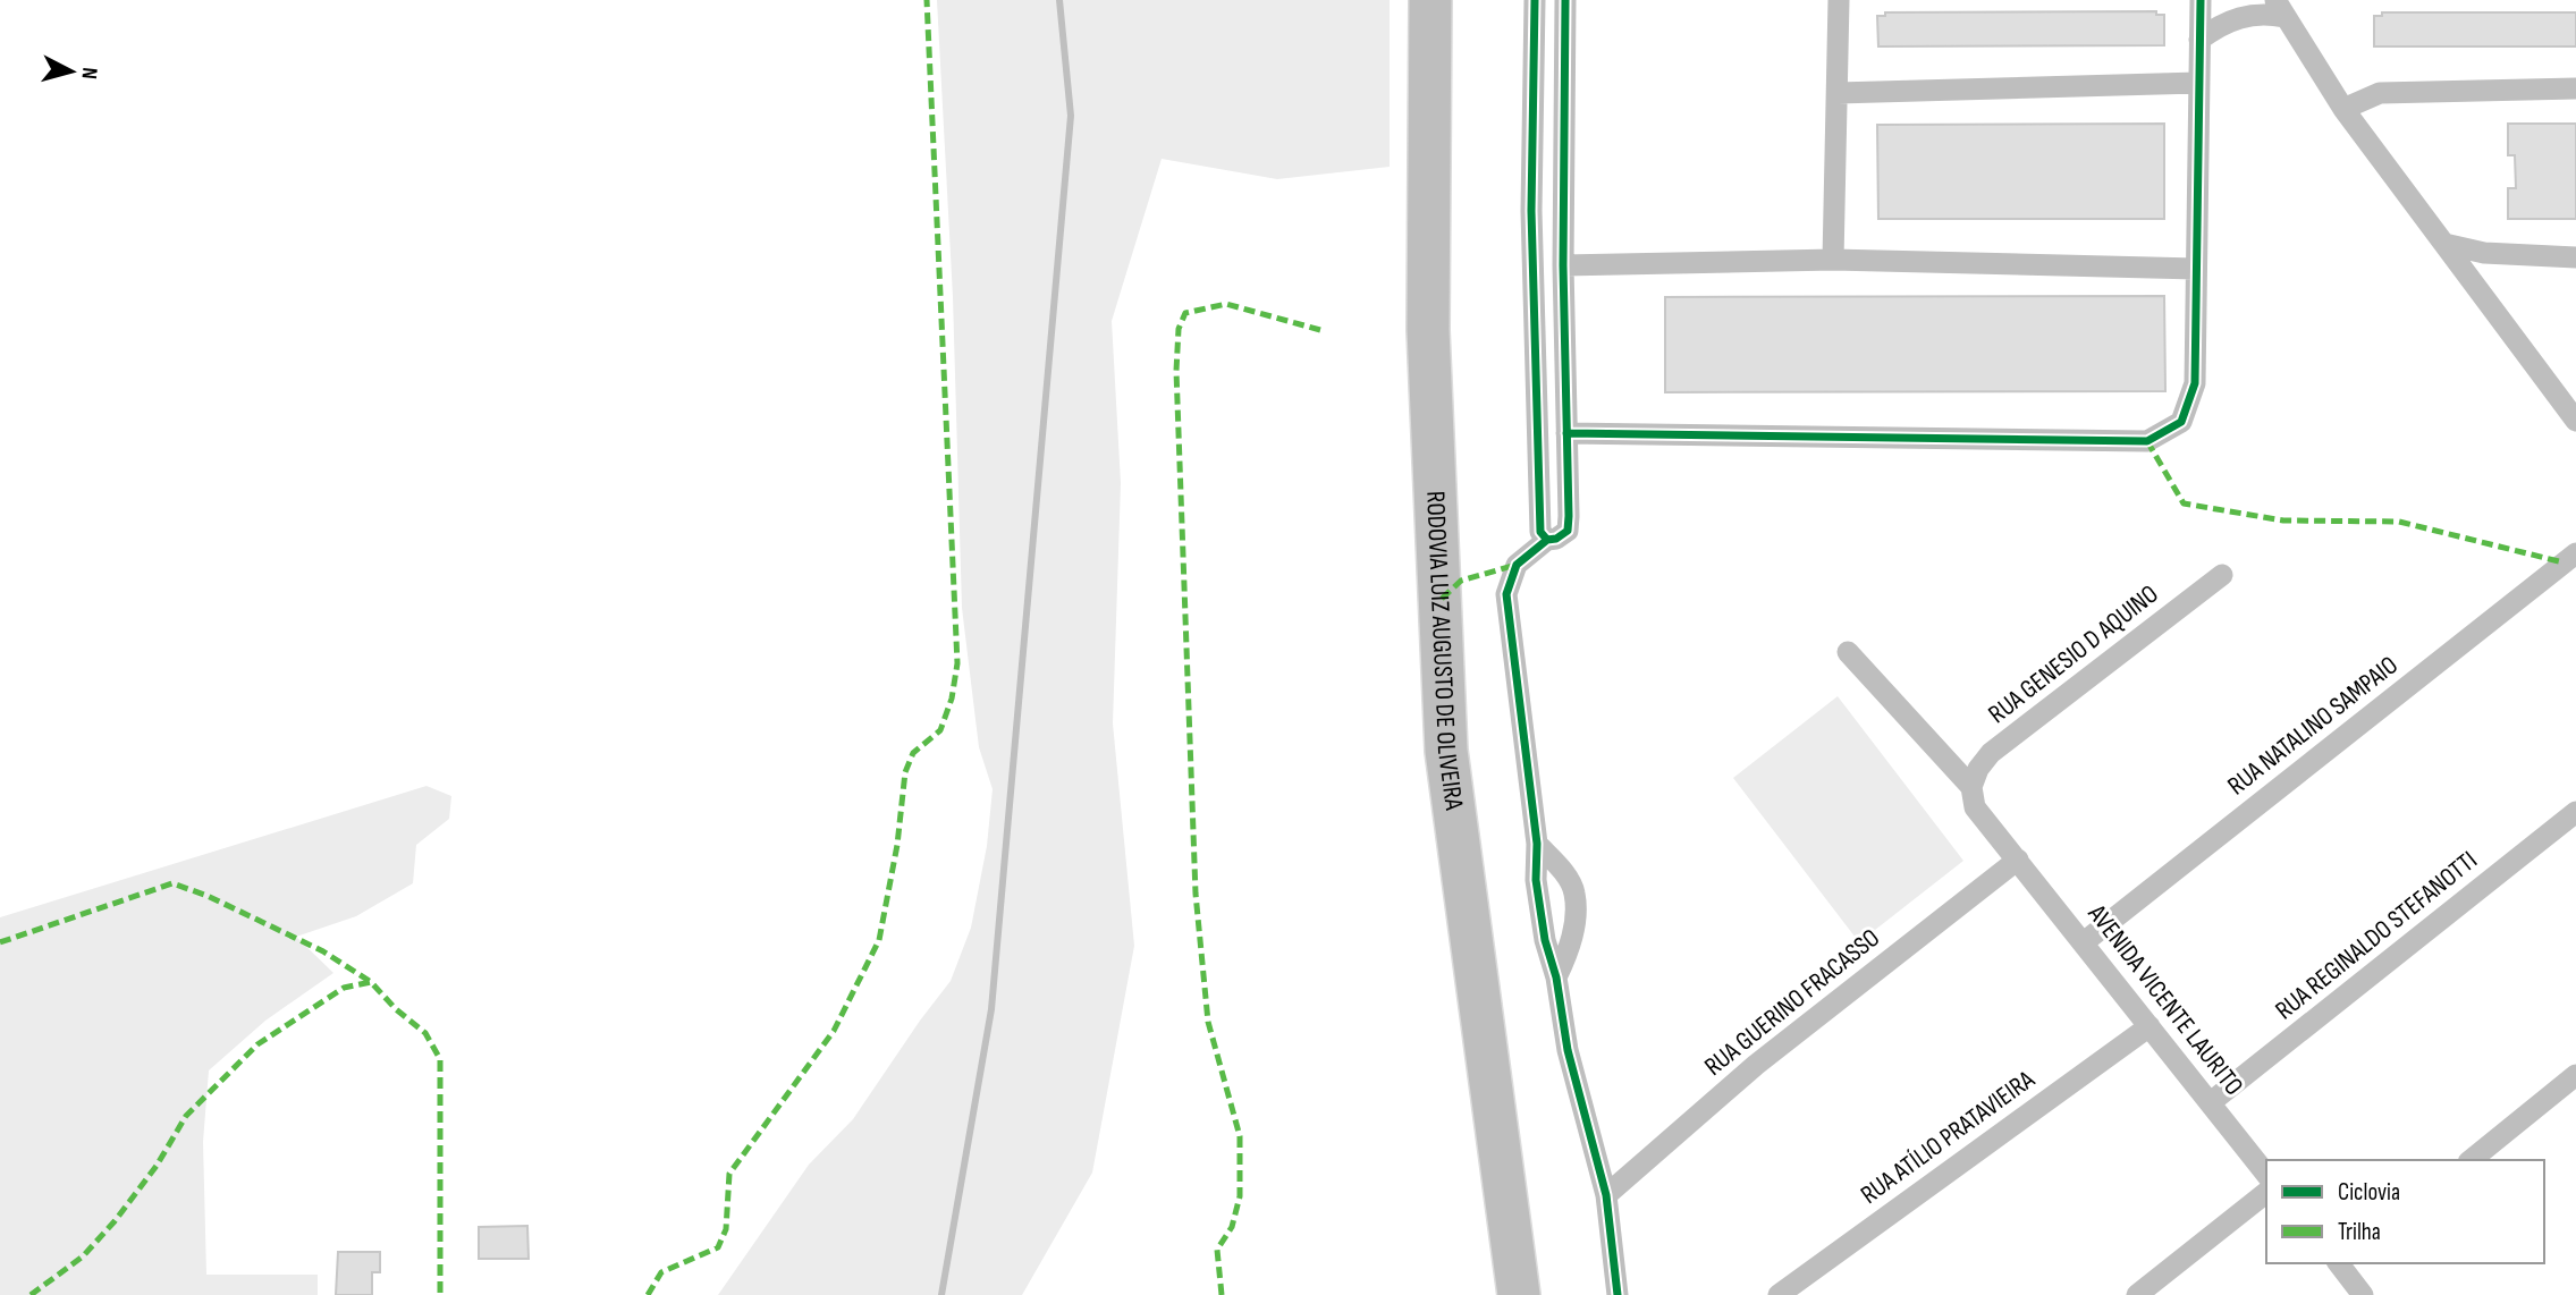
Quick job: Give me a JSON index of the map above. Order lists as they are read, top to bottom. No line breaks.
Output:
{"streets":{"highway":["RODOVIA LUIZ AUGUSTO DE OLIVEIRA"],"street":["RUA GENESIO D AQUINO","RUA NATALINO SAMPAIO","RUA REGINALDO STEFANOTTI","AVENIDA VICENTE LAURITO","RUA GUERINO FRACASSO","RUA ATÍLIO PRATAVIEIRA"]},"crossings":[["RUA GENESIO D AQUINO","AVENIDA VICENTE LAURITO"],["RUA NATALINO SAMPAIO","AVENIDA VICENTE LAURITO"],["RUA REGINALDO STEFANOTTI","AVENIDA VICENTE LAURITO"],["AVENIDA VICENTE LAURITO","RUA GUERINO FRACASSO"],["AVENIDA VICENTE LAURITO","RUA ATÍLIO PRATAVIEIRA"]],"legend":["Ciclovia","Trilha"],"north":"right"}
